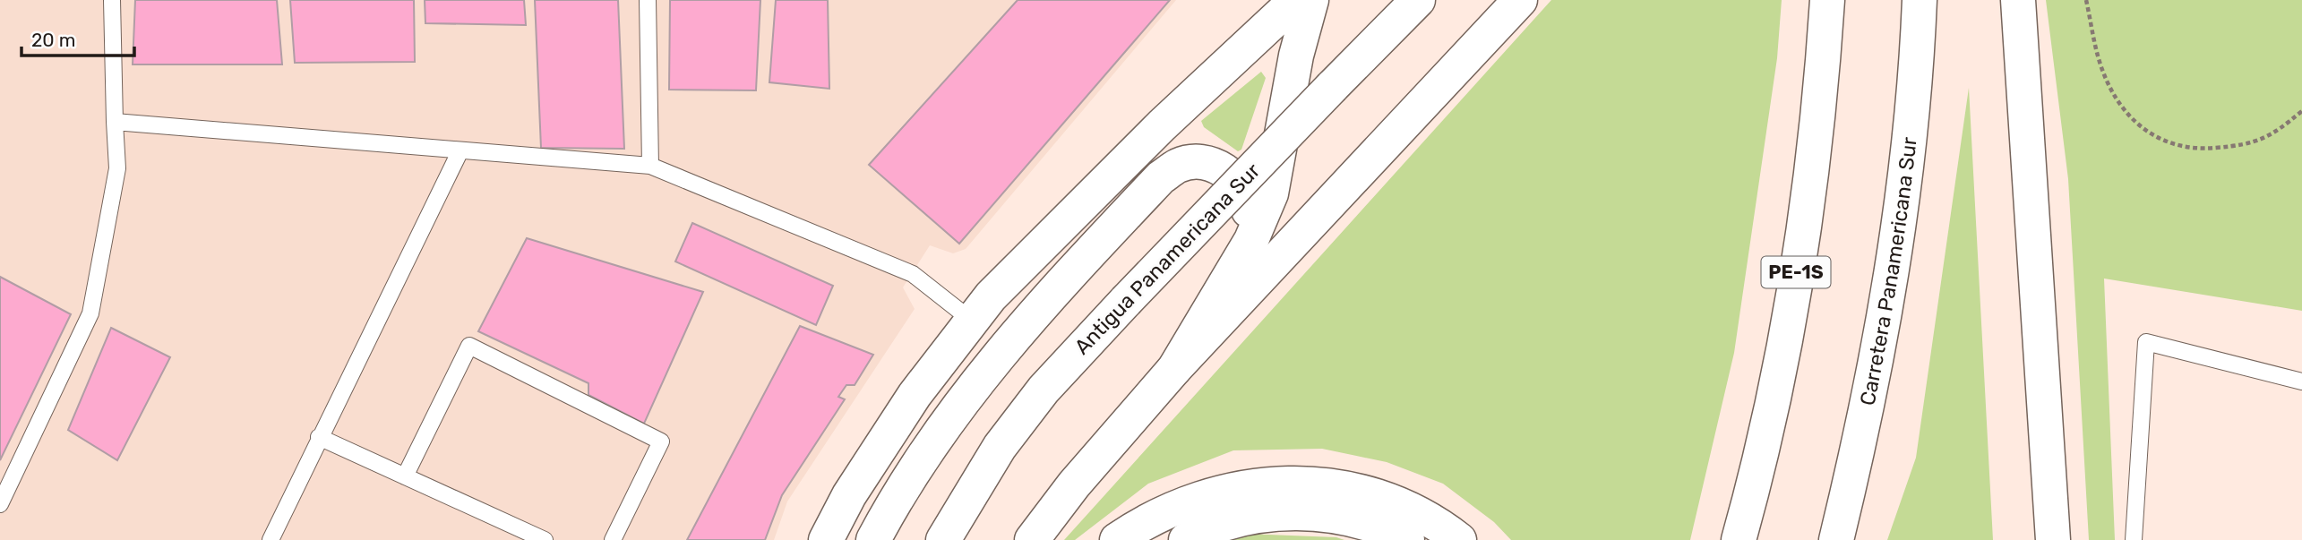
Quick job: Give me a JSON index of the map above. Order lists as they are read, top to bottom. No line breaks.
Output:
{"streets":{"main road":["Antigua Panamericana Sur","Carretera Panamericana Sur","PE-1S"]},"scale_bar":"20 m"}
